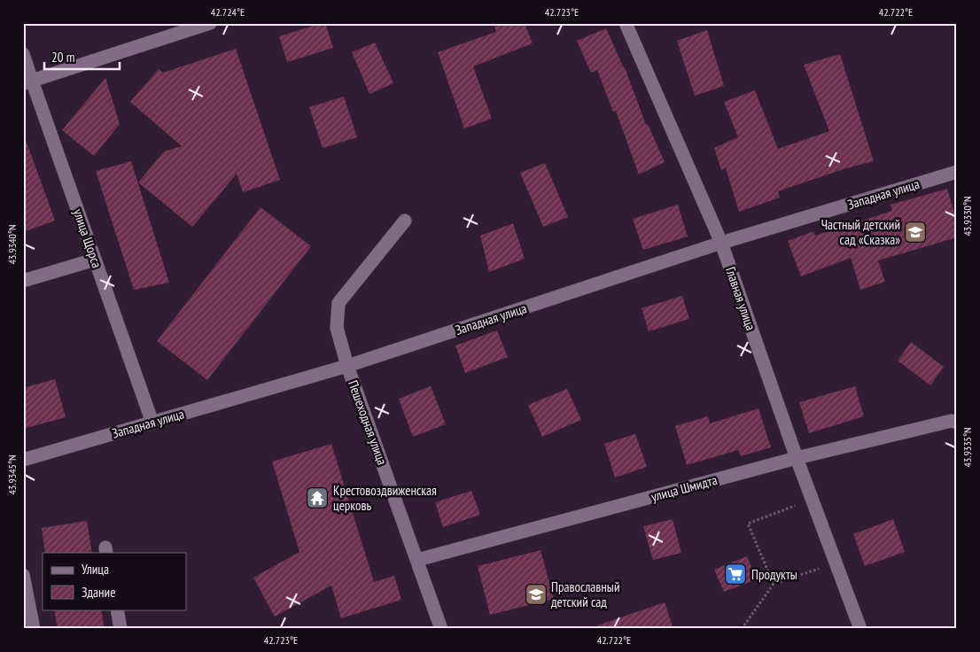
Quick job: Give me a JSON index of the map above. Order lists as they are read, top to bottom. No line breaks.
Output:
{"streets":{"street":["Западная улица","улица Щорса","Главная улица","Пешеходная улица","улица Шмидта"]},"crossings":[["Западная улица","улица Щорса"],["Западная улица","Главная улица"],["Западная улица","Пешеходная улица"],["Главная улица","улица Шмидта"],["Пешеходная улица","улица Шмидта"]],"places":{"school or university":["Частный детский сад «Сказка»","Православный детский сад"],"temple":["Крестовоздвиженская церковь"],"supermarket":["Продукты"]},"legend":["Улица","Здание"],"scale_bar":"20 m","coordinates":["42.724°E","42.723°E","42.722°E","43.9330°N","43.9340°N","43.9335°N","43.9345°N"]}
